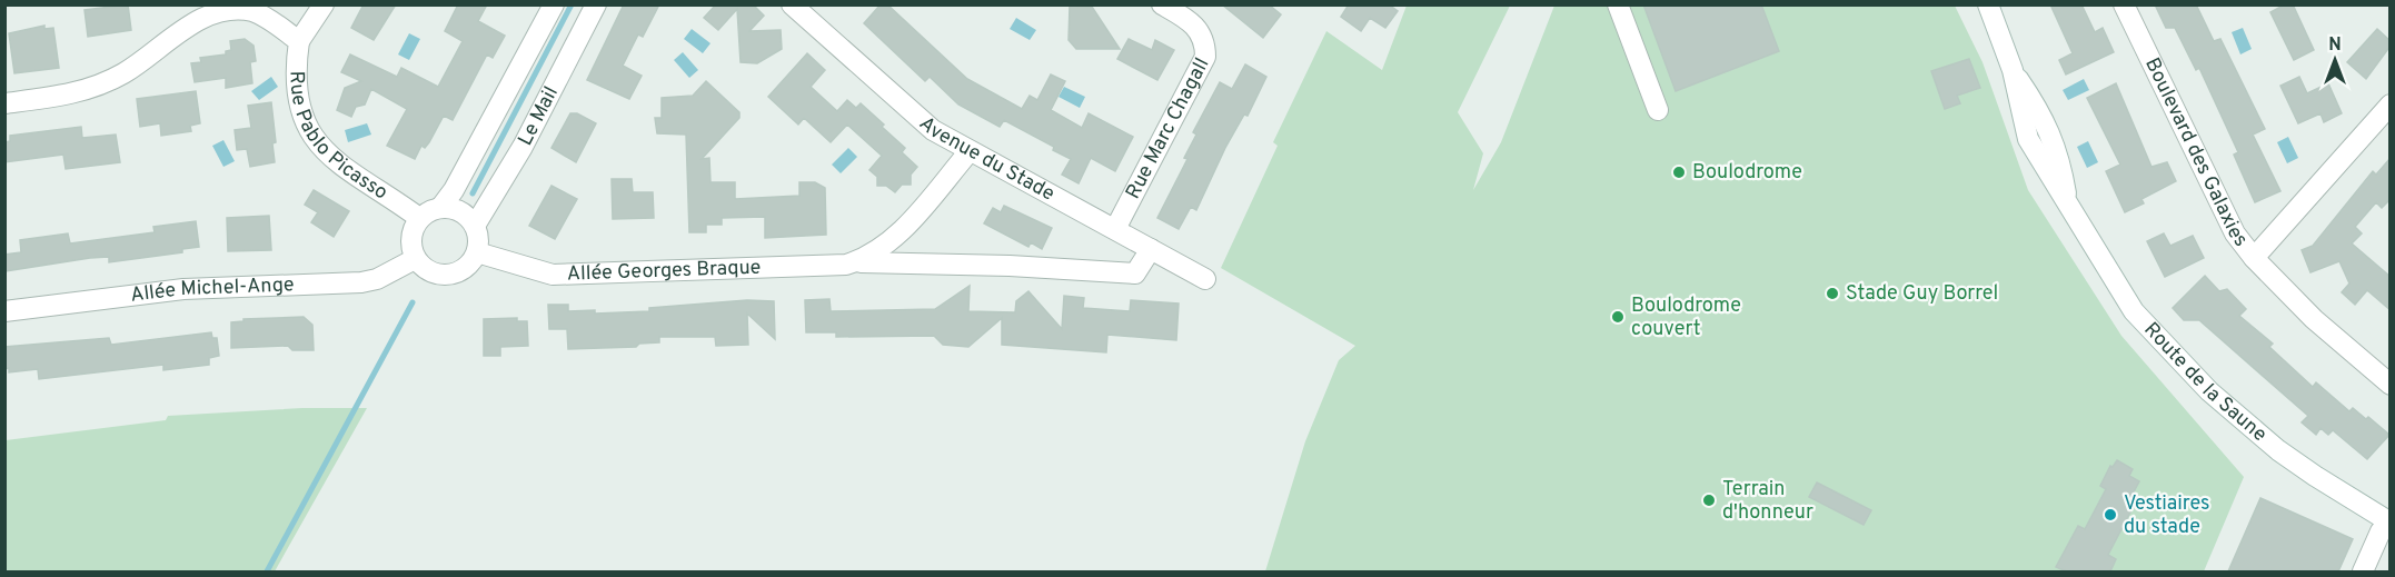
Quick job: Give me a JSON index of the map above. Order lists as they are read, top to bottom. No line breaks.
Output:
{"streets":{"street":["Le Mail","Rue Marc Chagall","Rue Pablo Picasso","Boulevard des Galaxies","Avenue du Stade","Allée Georges Braque","Allée Michel-Ange","Route de la Saune"]},"crossings":[["Le Mail","Rue Pablo Picasso"],["Le Mail","Allée Georges Braque"],["Le Mail","Allée Michel-Ange"],["Rue Marc Chagall","Avenue du Stade"],["Rue Pablo Picasso","Allée Georges Braque"],["Rue Pablo Picasso","Allée Michel-Ange"],["Avenue du Stade","Allée Georges Braque"],["Allée Georges Braque","Allée Michel-Ange"]],"places":["Boulodrome","Stade Guy Borrel","Boulodrome couvert","Terrain d'honneur","Vestiaires du stade"],"north":"top"}
